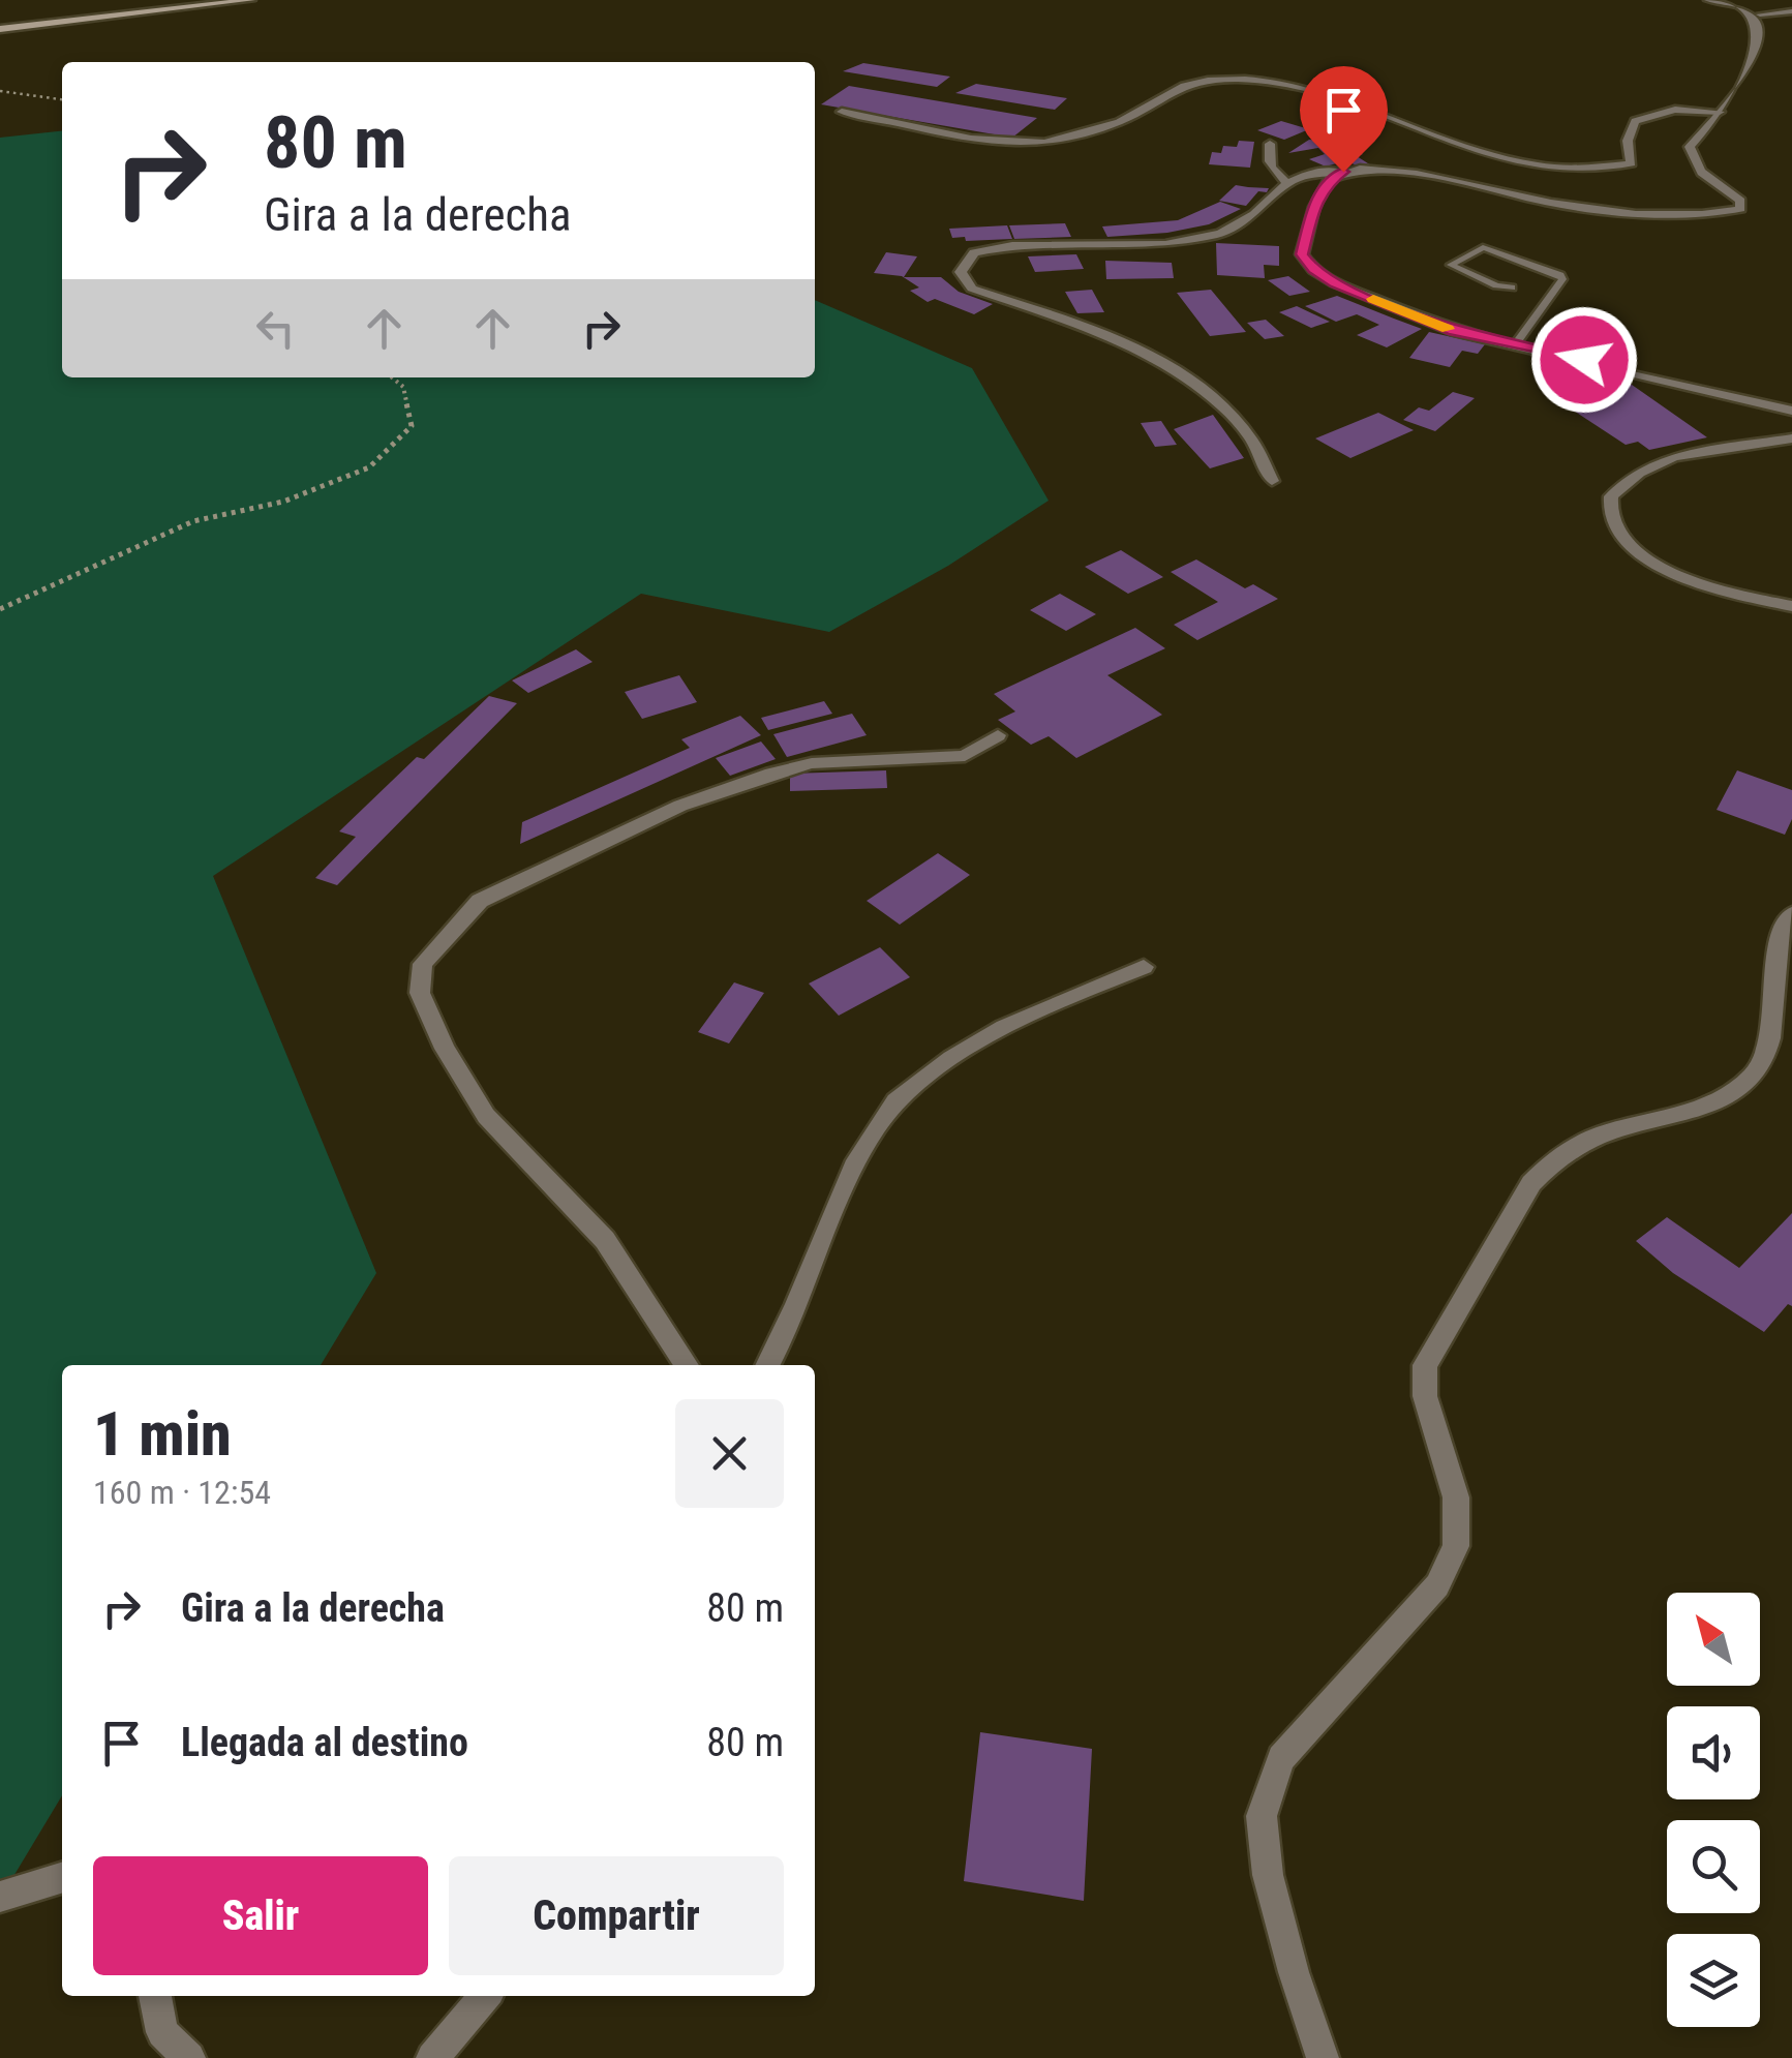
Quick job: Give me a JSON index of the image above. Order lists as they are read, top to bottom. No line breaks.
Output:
{"north":"top left","page":{"turn":["80 m","Gira a la derecha"],"heading":["1 min","160 m · 12:54"],"list":[{"name":"Gira a la derecha","value":"80 m"},{"name":"Llegada al destino","value":"80 m"}],"buttons":["Salir","Compartir"]}}
